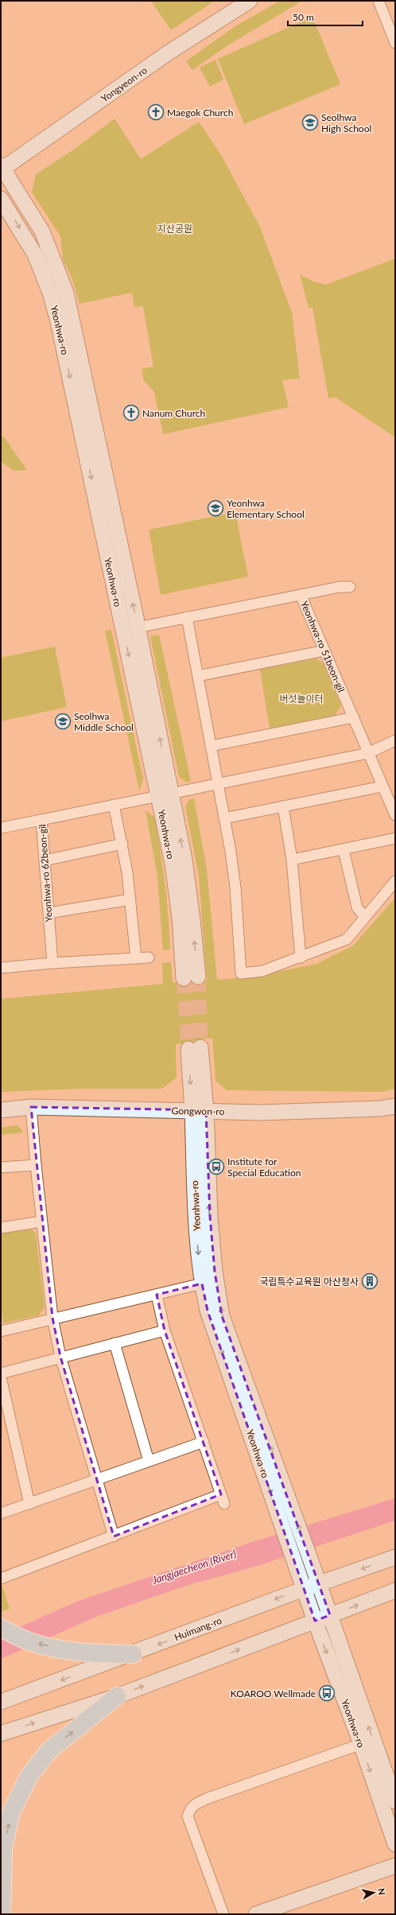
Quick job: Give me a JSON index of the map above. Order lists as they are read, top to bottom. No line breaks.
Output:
{"streets":{"street":["Yongyeon-ro","Yeonhwa-ro","Yeonhwa-ro 51beon-gil","Yeonhwa-ro 62beon-gil","Gongwon-ro","Huimang-ro"]},"crossings":[["Yongyeon-ro","Yeonhwa-ro"],["Yeonhwa-ro","Yeonhwa-ro 51beon-gil"],["Yeonhwa-ro","Yeonhwa-ro 62beon-gil"],["Yeonhwa-ro","Gongwon-ro"],["Yeonhwa-ro","Huimang-ro"]],"water":["Jangjaecheon (River)"],"parks":["지산공원","버섯놀이터"],"places":{"church":["Maegok Church","Nanum Church"],"school or university":["Seolhwa High School","Yeonhwa Elementary School","Seolhwa Middle School"],"bus stop":["Institute for Special Education","KOAROO Wellmade"],"building":["국립특수교육원 아산청사"]},"scale_bar":"50 m","north":"right"}
